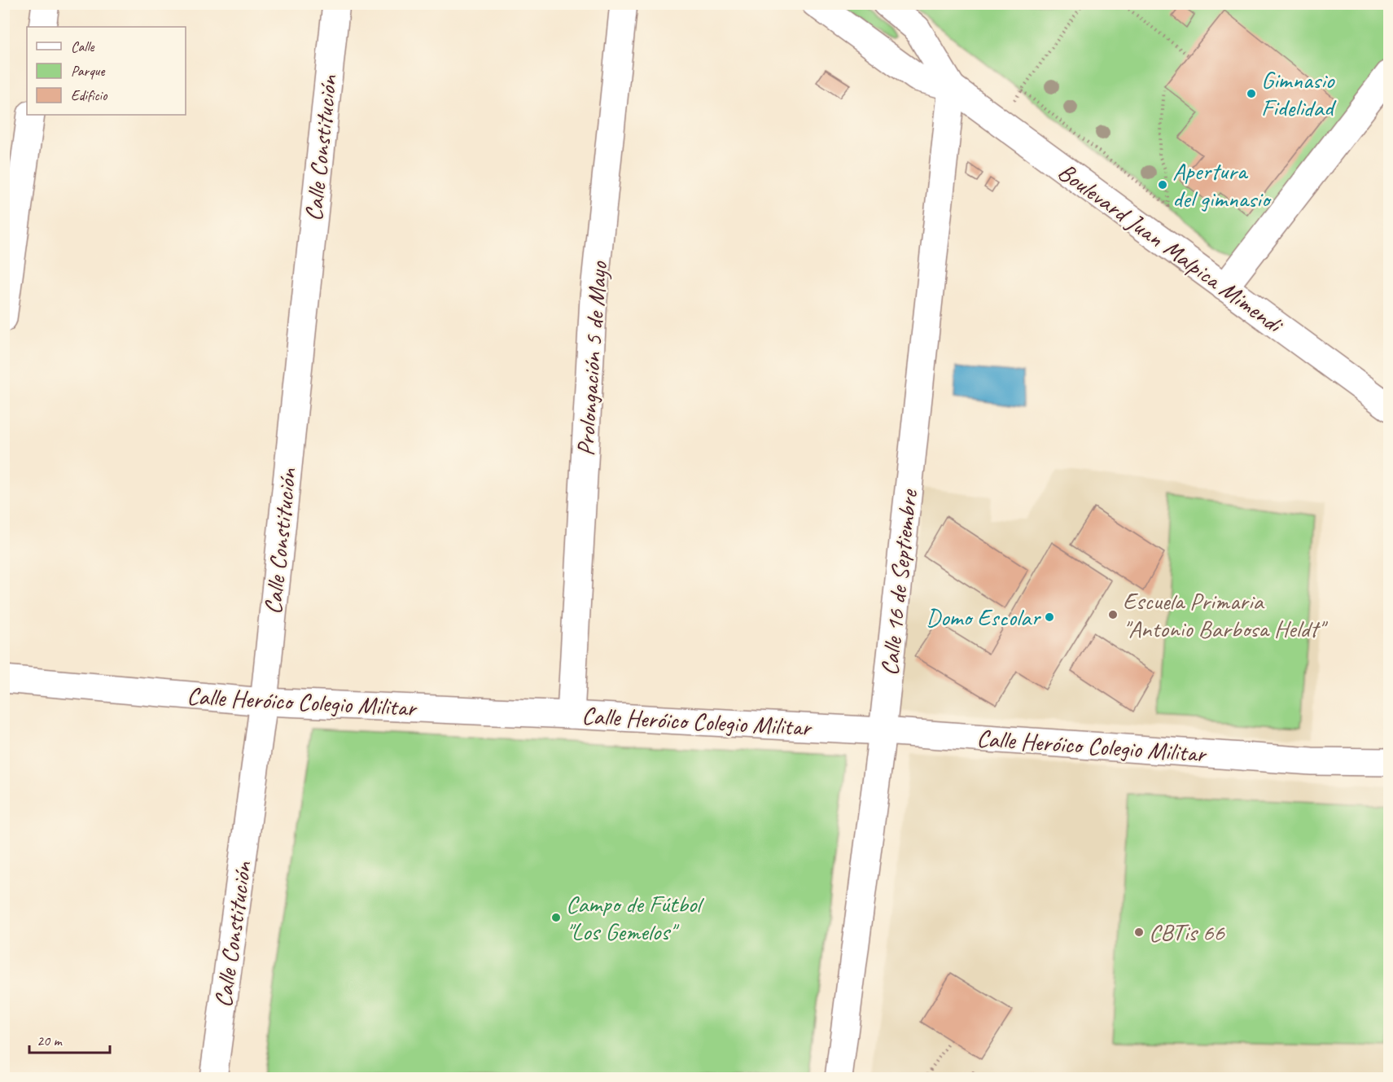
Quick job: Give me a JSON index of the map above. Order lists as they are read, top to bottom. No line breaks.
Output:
{"streets":{"street":["Calle Constitución","Boulevard Juan Malpica Mimendi","Prolongación 5 de Mayo","Calle 16 de Septiembre","Calle Heróico Colegio Militar"]},"crossings":[["Calle Constitución","Calle Heróico Colegio Militar"],["Boulevard Juan Malpica Mimendi","Calle 16 de Septiembre"],["Prolongación 5 de Mayo","Calle Heróico Colegio Militar"],["Calle 16 de Septiembre","Calle Heróico Colegio Militar"]],"places":["Gimnasio Fidelidad","Apertura del gimnasio","Escuela Primaria \"Antonio Barbosa Heldt\"","Domo Escolar","Campo de Fútbol \"Los Gemelos\"","CBTis 66"],"legend":["Calle","Parque","Edificio"],"scale_bar":"20 m"}
